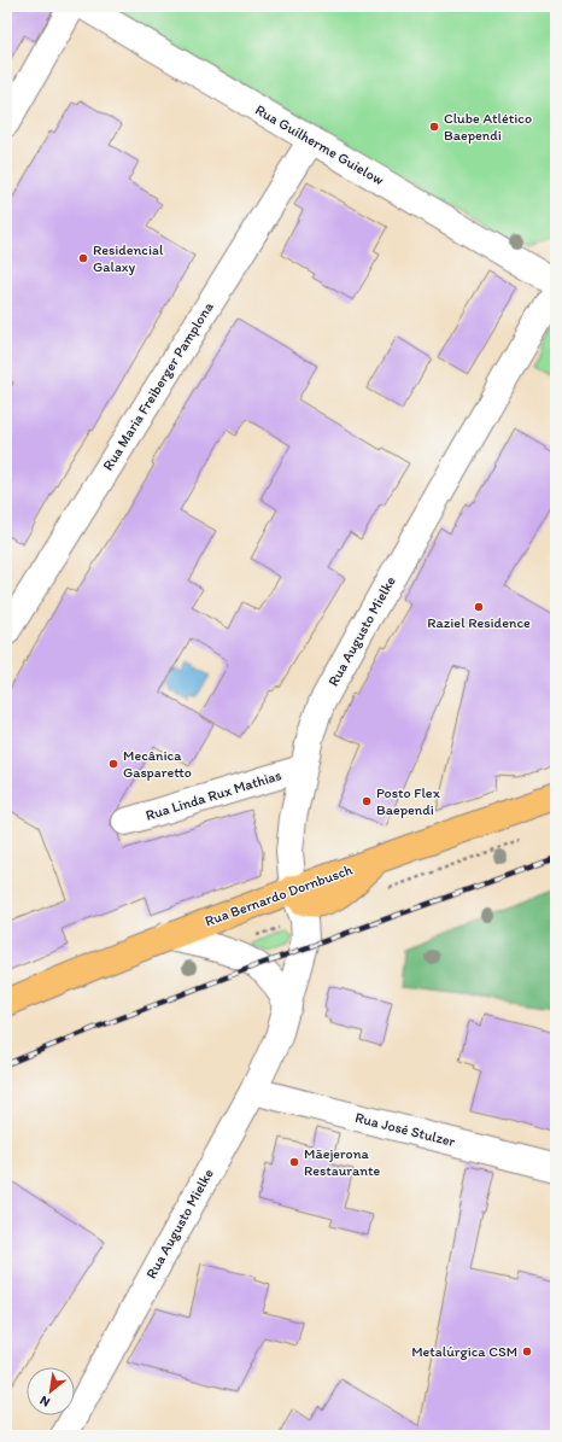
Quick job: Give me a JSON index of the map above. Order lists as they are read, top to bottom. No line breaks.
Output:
{"streets":{"highway":["Rua Bernardo Dornbusch"],"street":["Rua Guilherme Guielow","Rua Maria Freiberger Pamplona","Rua Augusto Mielke","Rua Linda Rux Mathias","Rua José Stulzer"]},"crossings":[["Rua Guilherme Guielow","Rua Maria Freiberger Pamplona"],["Rua Augusto Mielke","Rua Linda Rux Mathias"],["Rua Augusto Mielke","Rua Bernardo Dornbusch"],["Rua Augusto Mielke","Rua José Stulzer"]],"places":["Clube Atlético Baependi","Residencial Galaxy","Raziel Residence","Mecânica Gasparetto","Posto Flex Baependi","Mãejerona Restaurante","Metalúrgica CSM"],"north":"bottom left"}
